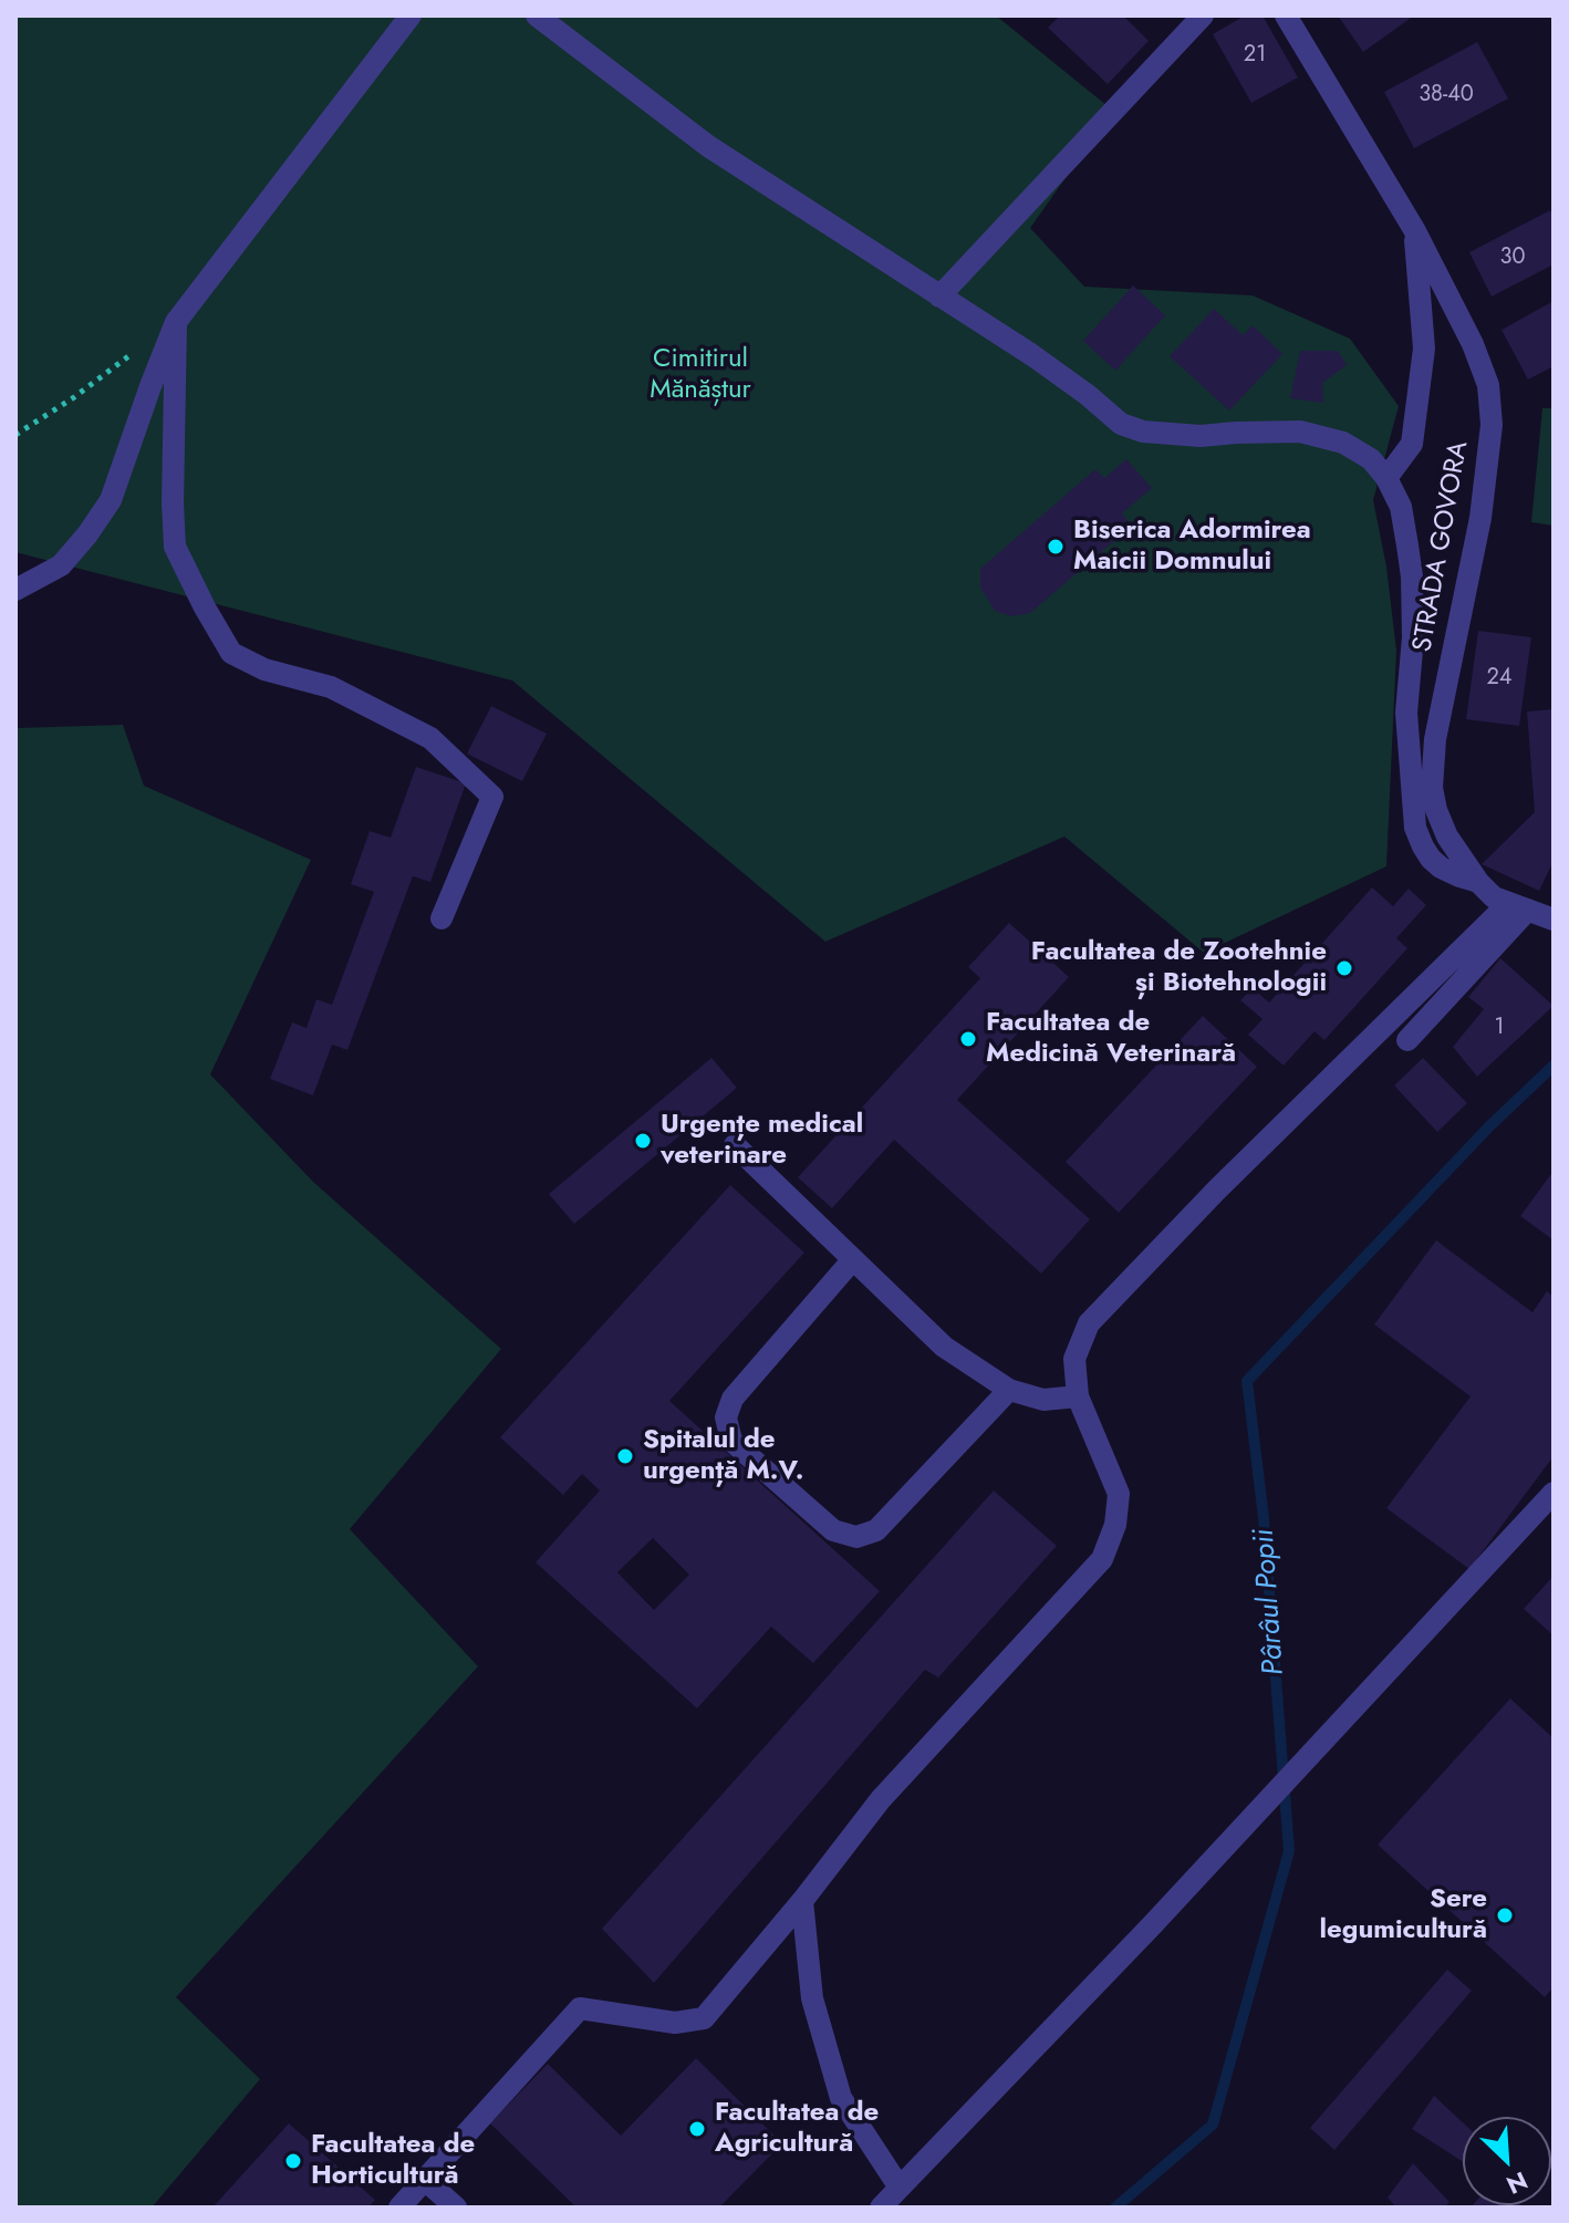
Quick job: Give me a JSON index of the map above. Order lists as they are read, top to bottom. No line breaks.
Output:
{"streets":{"street":["STRADA GOVORA"]},"water":["Pârâul Popii"],"parks":["Cimitirul Mănăștur"],"places":["Biserica Adormirea Maicii Domnului","Facultatea de Zootehnie și Biotehnologii","Facultatea de Medicină Veterinară","Urgențe medical veterinare","Spitalul de urgență M.V.","Sere legumicultură","Facultatea de Agricultură","Facultatea de Horticultură"],"house_numbers":["21","38-40","30","24","1"],"north":"bottom right"}
